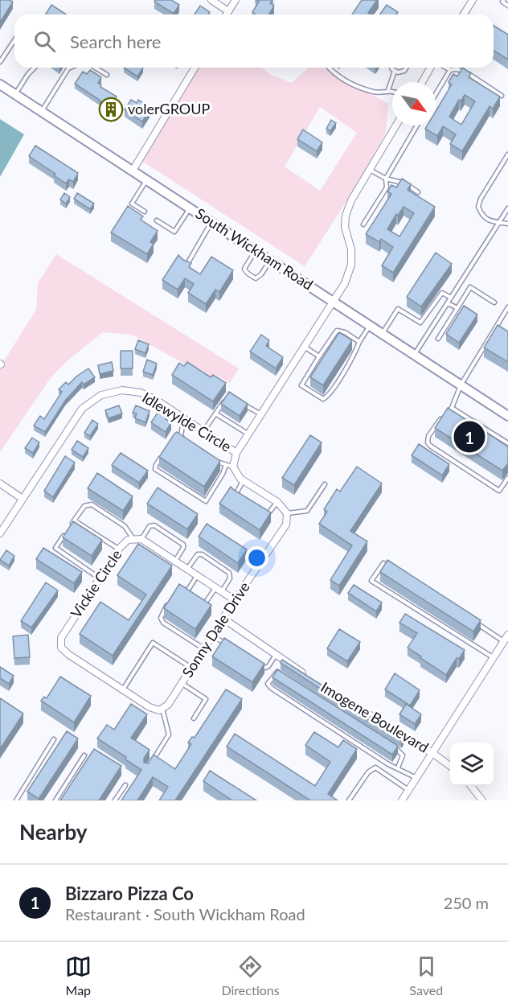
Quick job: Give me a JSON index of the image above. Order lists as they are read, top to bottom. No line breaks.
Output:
{"streets":{"main road":["South Wickham Road"],"street":["Idlewylde Circle","Vickie Circle","Sonny Dale Drive","Imogene Boulevard"]},"crossings":[["South Wickham Road","Idlewylde Circle"],["Vickie Circle","Sonny Dale Drive"],["Sonny Dale Drive","Imogene Boulevard"]],"places":{"building":["volerGROUP"]},"north":"bottom right","page":{"search":"Search here","pins":"1","heading":"Nearby","list":[{"mark":"1","name":"Bizzaro Pizza Co","note":"Restaurant · South Wickham Road","value":"250 m"}],"nav":["Map","Directions","Saved"]}}
